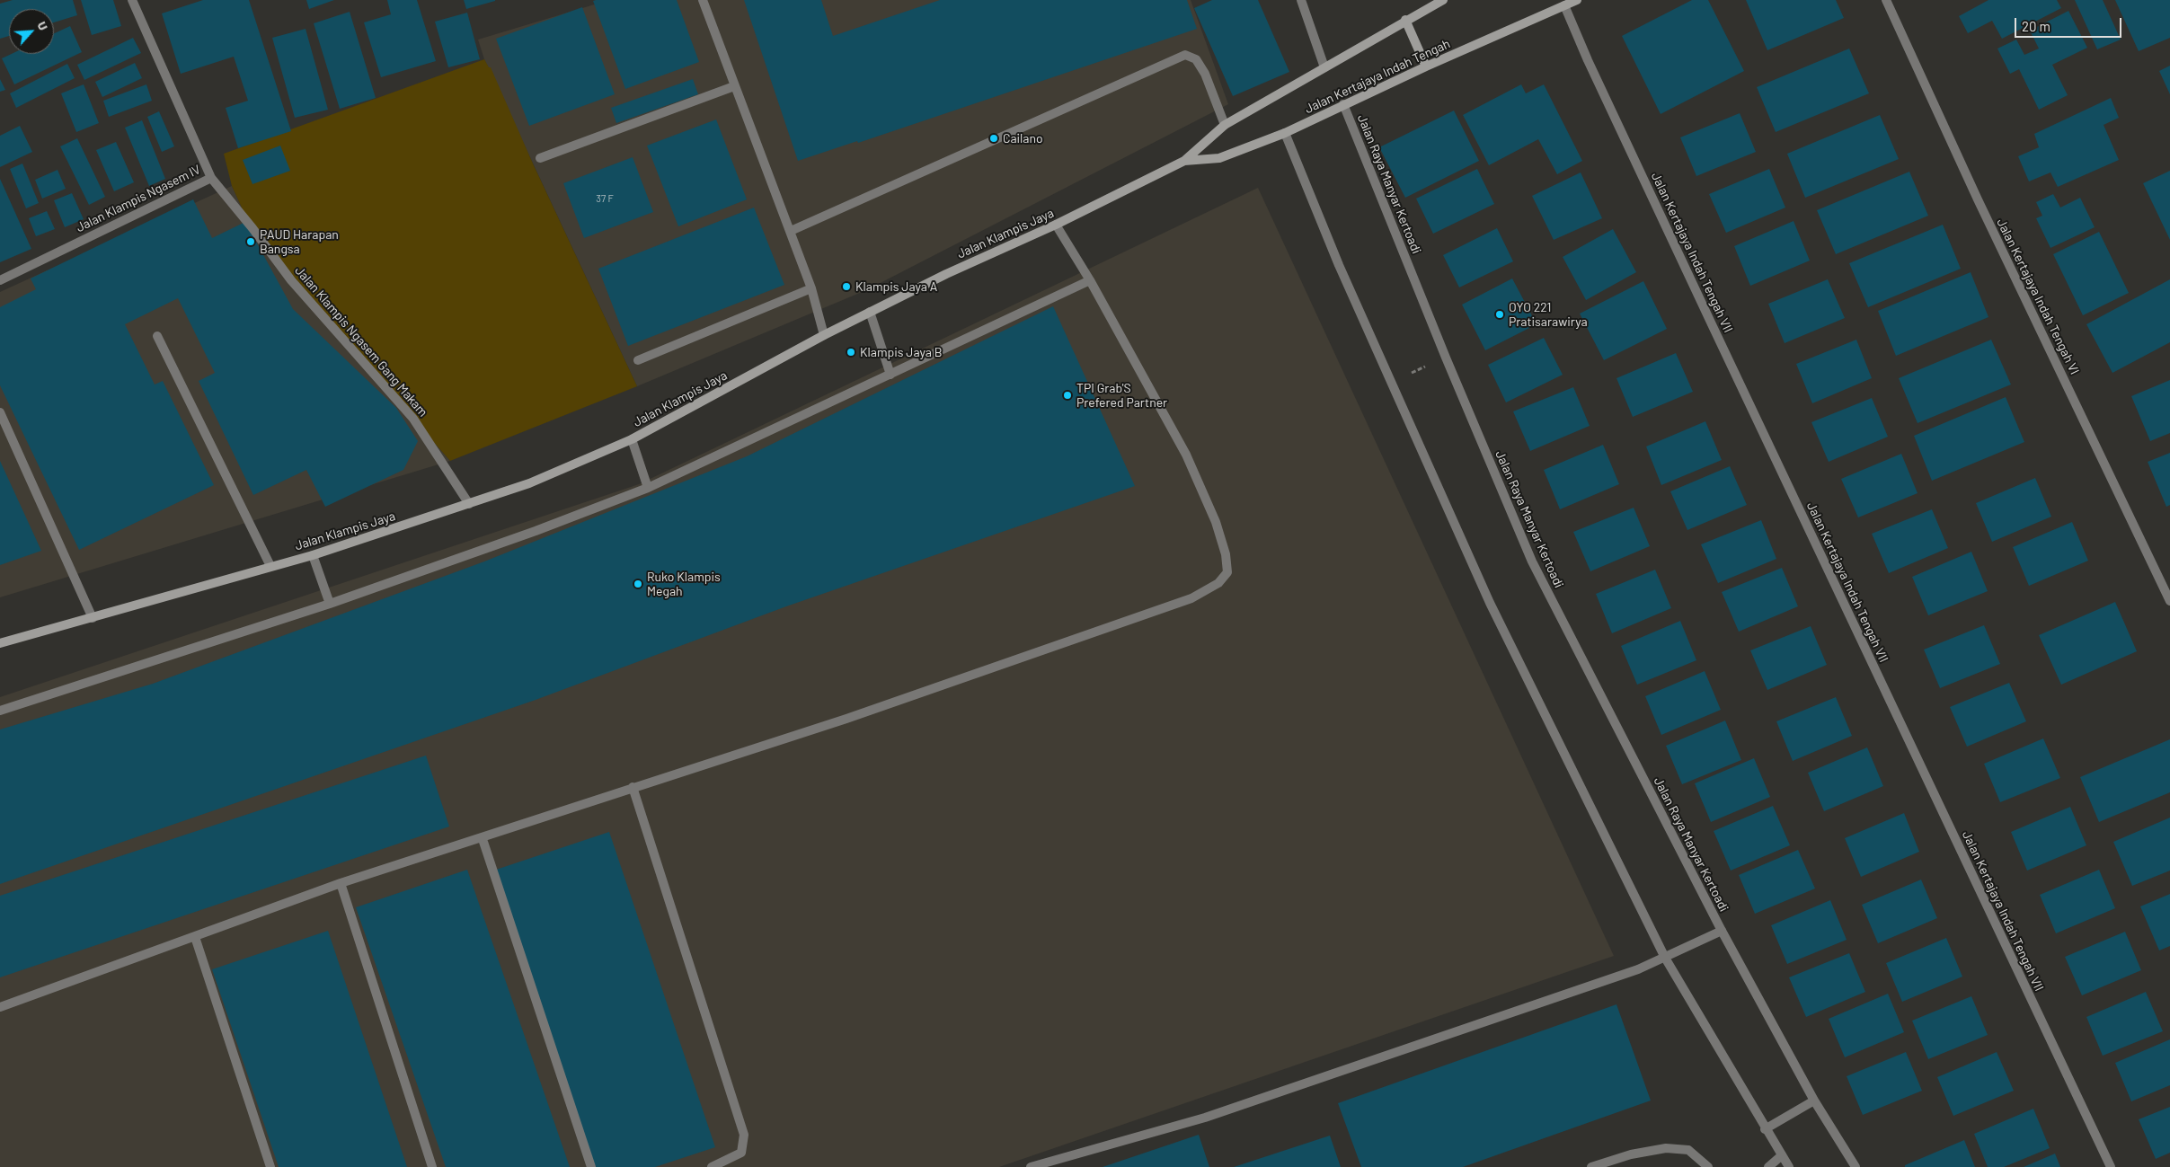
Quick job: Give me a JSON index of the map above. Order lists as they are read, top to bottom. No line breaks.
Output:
{"streets":{"main road":["Jalan Kertajaya Indah Tengah","Jalan Klampis Jaya"],"street":["Jalan Raya Manyar Kertoadi","Jalan Klampis Ngasem IV","Jalan Kertajaya Indah Tengah VII","Jalan Kertajaya Indah Tengah VI","Jalan Klampis Ngasem Gang Makam"]},"crossings":[["Jalan Kertajaya Indah Tengah","Jalan Raya Manyar Kertoadi"],["Jalan Kertajaya Indah Tengah","Jalan Klampis Jaya"],["Jalan Kertajaya Indah Tengah","Jalan Kertajaya Indah Tengah VII"],["Jalan Klampis Ngasem IV","Jalan Klampis Ngasem Gang Makam"],["Jalan Klampis Jaya","Jalan Klampis Ngasem Gang Makam"]],"places":["Cailano","PAUD Harapan Bangsa","Klampis Jaya A","OYO 221 Pratisarawirya","Klampis Jaya B","TPI Grab'S Prefered Partner","Ruko Klampis Megah"],"house_numbers":["37 F"],"scale_bar":"20 m","north":"top right"}
